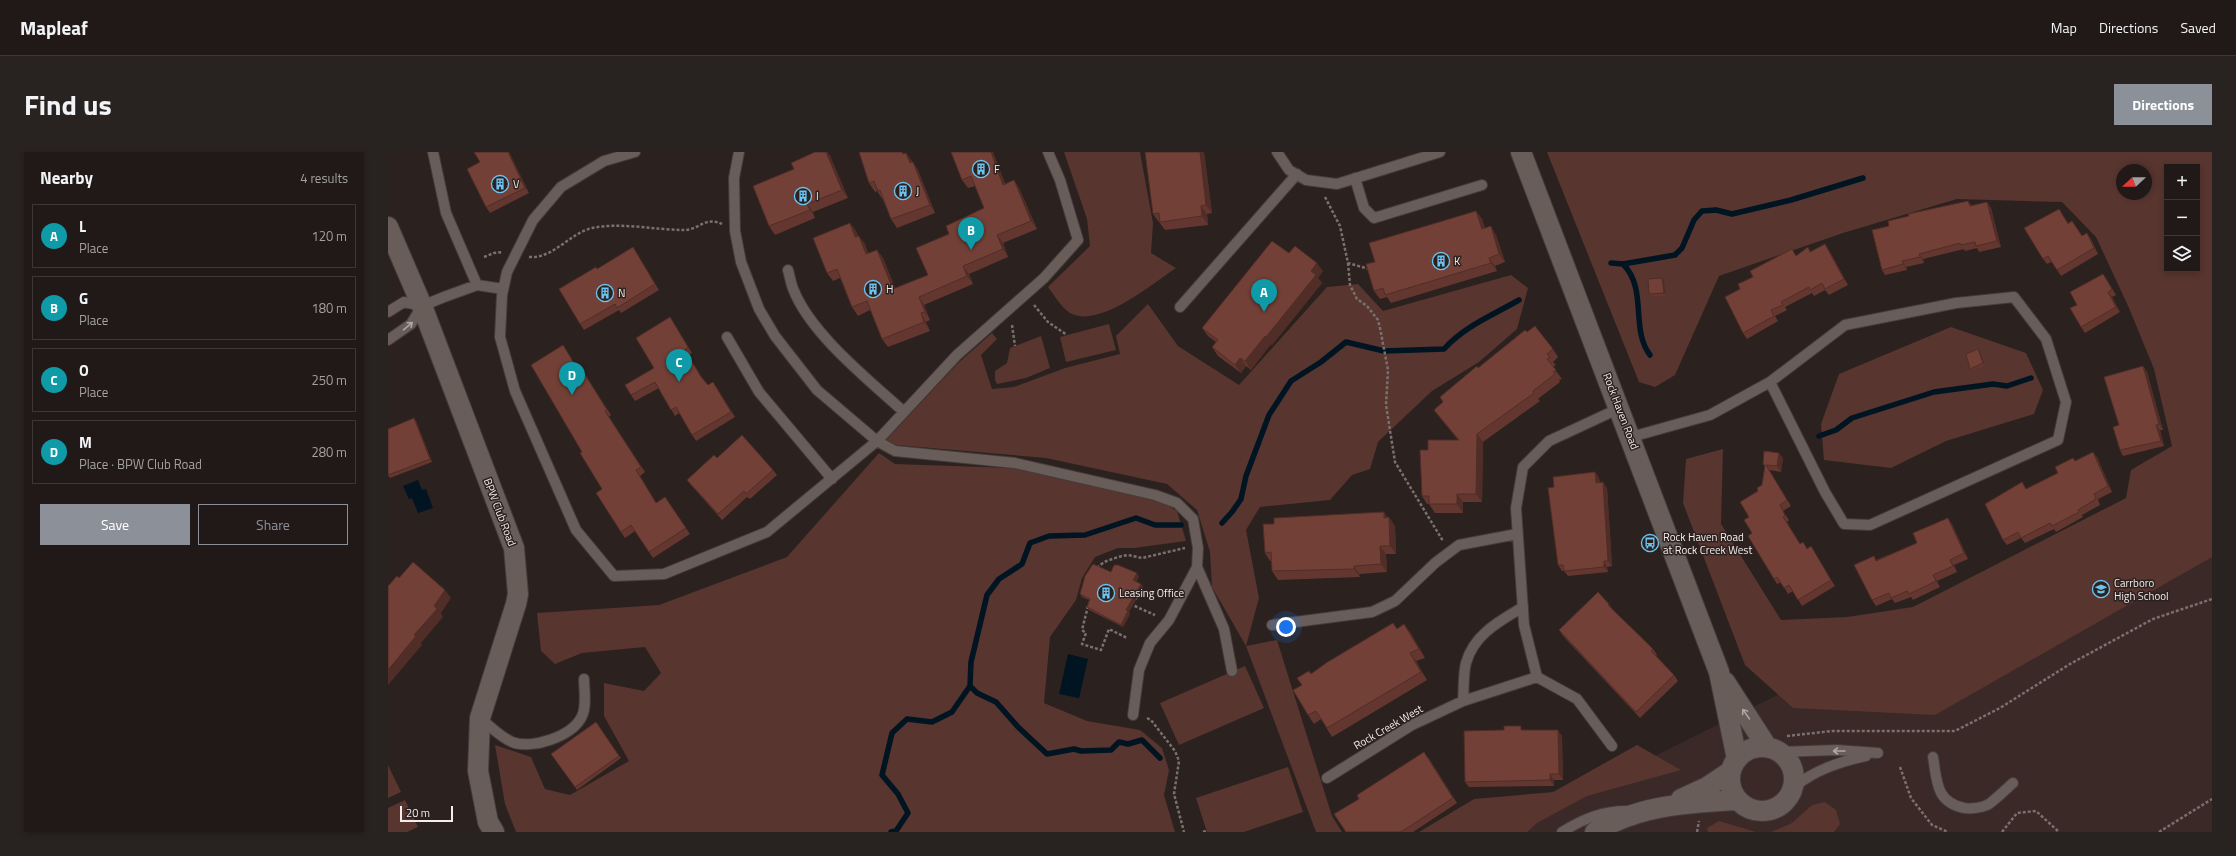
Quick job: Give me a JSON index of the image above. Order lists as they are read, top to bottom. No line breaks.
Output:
{"streets":{"street":["Rock Haven Road","BPW Club Road"],"lane":["Rock Creek West"]},"places":{"building":["F","V","J","I","K","H","N","Leasing Office"],"bus stop":["Rock Haven Road at Rock Creek West"],"school or university":["Carrboro High School"]},"scale_bar":"20 m","north":"left","page":{"header":"Mapleaf","nav":["Map","Directions","Saved"],"title":"Find us","buttons":["Directions",["Save","Share"]],"heading":["Nearby","4 results"],"map_buttons":["+","−"],"list":[{"mark":"A","name":"L","note":"Place","value":"120 m"},{"mark":"B","name":"G","note":"Place","value":"180 m"},{"mark":"C","name":"O","note":"Place","value":"250 m"},{"mark":"D","name":"M","note":"Place · BPW Club Road","value":"280 m"}],"pins":["B","A","C","D"],"scale":"20 m"}}
